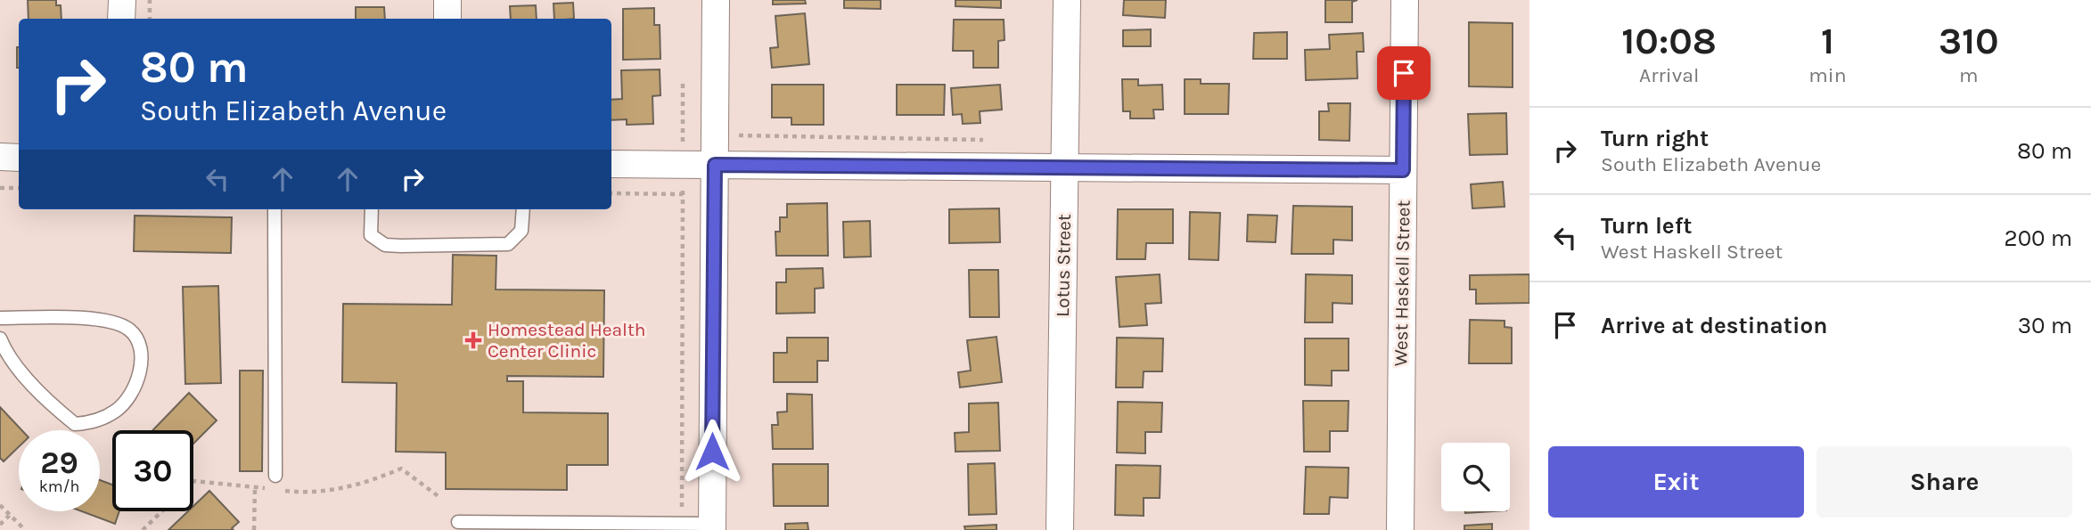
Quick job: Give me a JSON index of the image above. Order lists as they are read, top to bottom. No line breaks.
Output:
{"streets":{"street":["Lotus Street","West Haskell Street"]},"places":{"health":["Homestead Health Center Clinic"]},"page":{"eta":["10:08","Arrival","1","min","310","m"],"turn":["80 m","South Elizabeth Avenue"],"list":[{"name":"Turn right","note":"South Elizabeth Avenue","value":"80 m"},{"name":"Turn left","note":"West Haskell Street","value":"200 m"},{"name":"Arrive at destination","value":"30 m"}],"speed":"29 km/h","limit":"30","buttons":["Exit","Share"]}}
